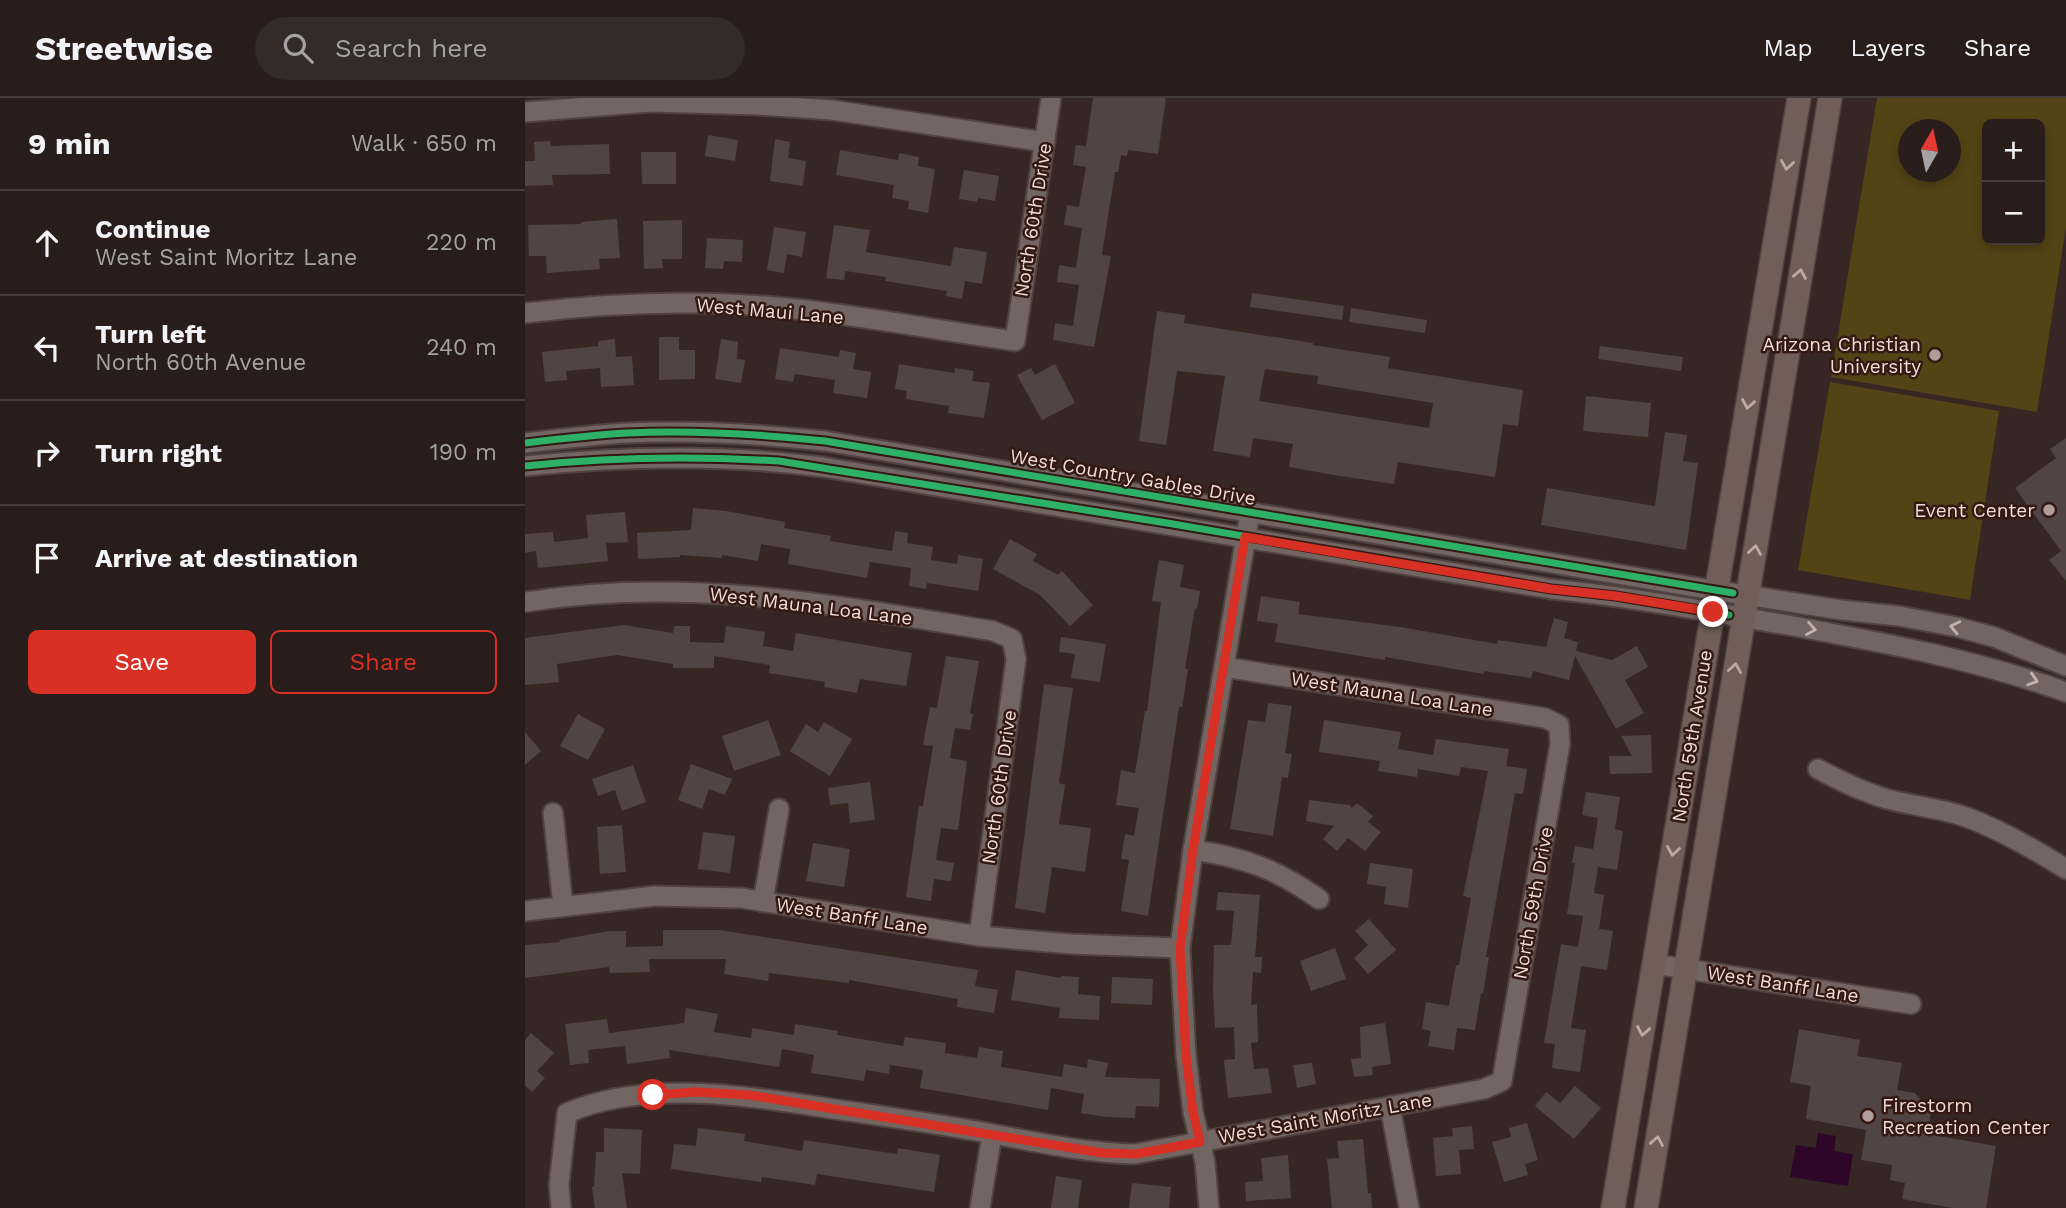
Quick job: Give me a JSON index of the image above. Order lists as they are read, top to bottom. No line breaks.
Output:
{"streets":{"main road":["North 59th Avenue"],"street":["North 60th Drive","West Maui Lane","West Country Gables Drive","West Mauna Loa Lane","North 59th Drive","West Banff Lane","West Saint Moritz Lane"]},"crossings":[["North 60th Drive","West Maui Lane"],["North 60th Drive","West Mauna Loa Lane"],["North 60th Drive","West Banff Lane"],["West Country Gables Drive","North 59th Avenue"],["West Mauna Loa Lane","North 59th Drive"],["North 59th Avenue","West Banff Lane"],["North 59th Drive","West Saint Moritz Lane"]],"places":["Arizona Christian University","Event Center","Firestorm Recreation Center"],"north":"top","page":{"header":"Streetwise","search":"Search here","nav":["Map","Layers","Share"],"heading":["9 min","Walk · 650 m"],"map_buttons":["+","−"],"list":[["Continue","West Saint Moritz Lane","220 m"],["Turn left","North 60th Avenue","240 m"],["Turn right","190 m"],"Arrive at destination"],"buttons":["Save","Share"]}}
